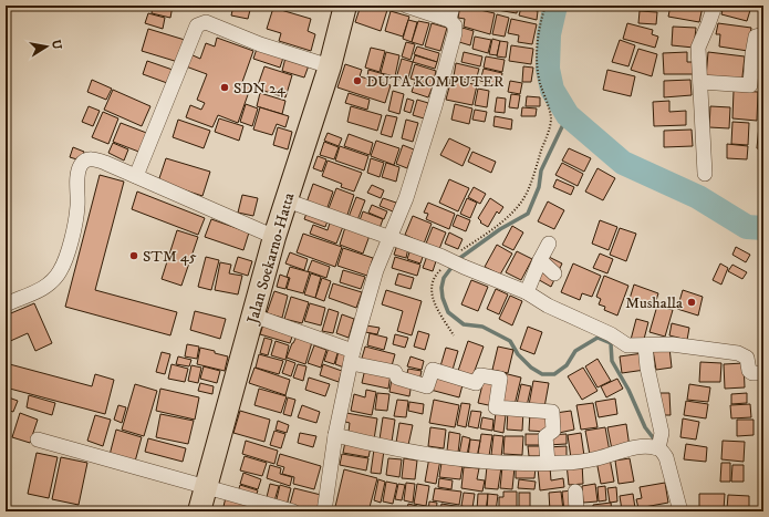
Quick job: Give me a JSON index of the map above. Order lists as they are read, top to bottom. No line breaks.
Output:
{"streets":{"highway":["Jalan Soekarno-Hatta"]},"places":["DUTA KOMPUTER","SDN 24","STM 45","Mushalla"],"north":"right"}
